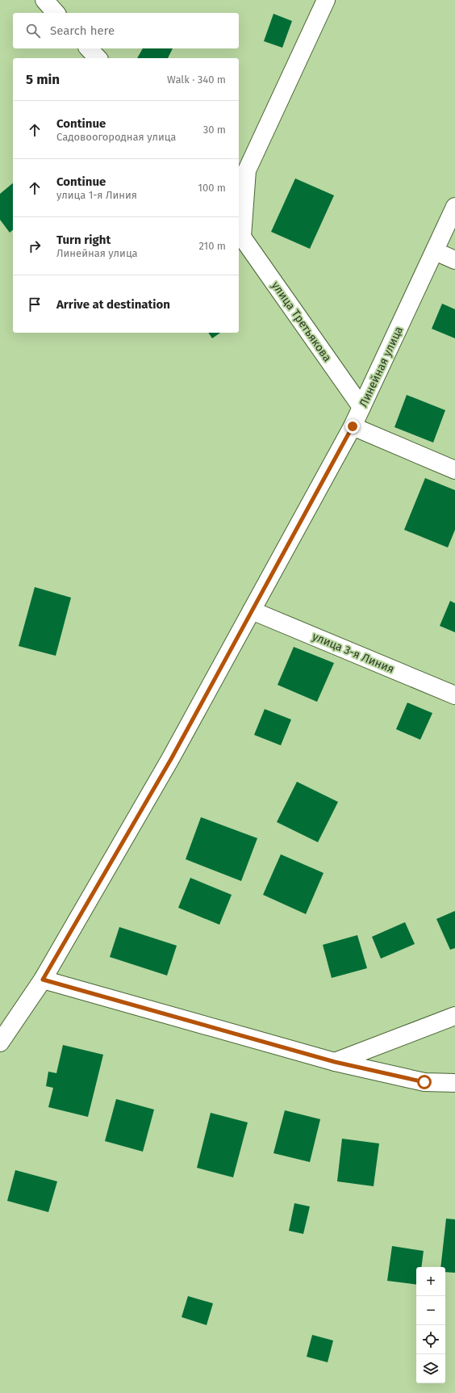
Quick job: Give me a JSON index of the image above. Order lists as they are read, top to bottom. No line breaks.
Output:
{"streets":{"street":["улица Третьякова","Линейная улица","улица 3-я Линия"]},"crossings":[["улица Третьякова","Линейная улица"],["Линейная улица","улица 3-я Линия"]],"page":{"search":"Search here","heading":["5 min","Walk · 340 m"],"list":[["Continue","Садовоогородная улица","30 m"],["Continue","улица 1-я Линия","100 m"],["Turn right","Линейная улица","210 m"],"Arrive at destination"],"map_buttons":["+","−"]}}
